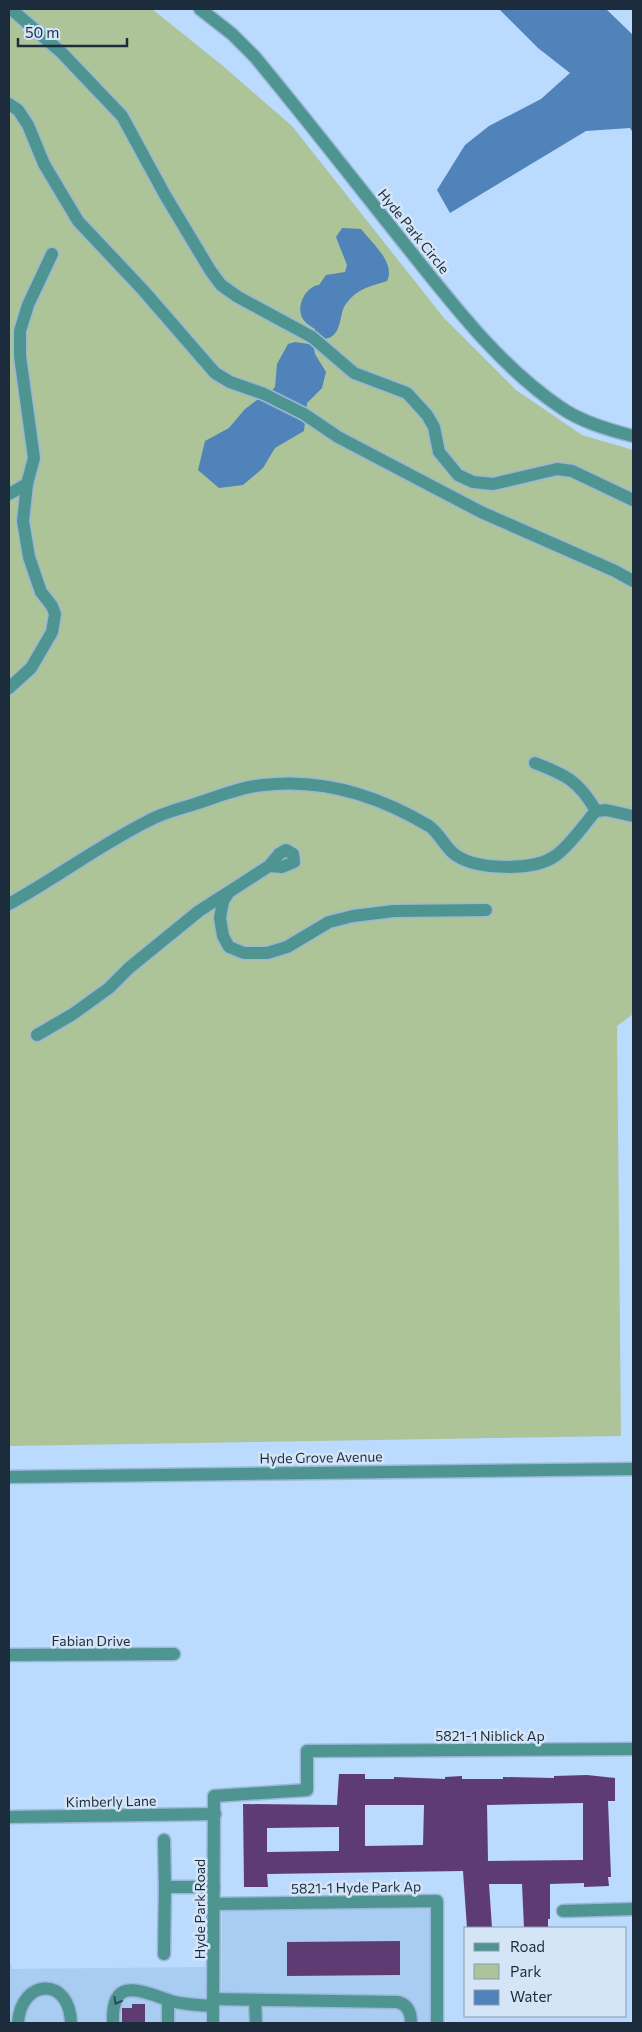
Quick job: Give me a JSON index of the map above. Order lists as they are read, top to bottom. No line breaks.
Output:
{"streets":{"street":["Hyde Park Circle","Hyde Grove Avenue","Fabian Drive","5821-1 Niblick Ap","Kimberly Lane","5821-1 Hyde Park Ap","Hyde Park Road"]},"crossings":[["5821-1 Niblick Ap","Hyde Park Road"],["Kimberly Lane","Hyde Park Road"],["5821-1 Hyde Park Ap","Hyde Park Road"]],"legend":["Road","Park","Water"],"scale_bar":"50 m"}
